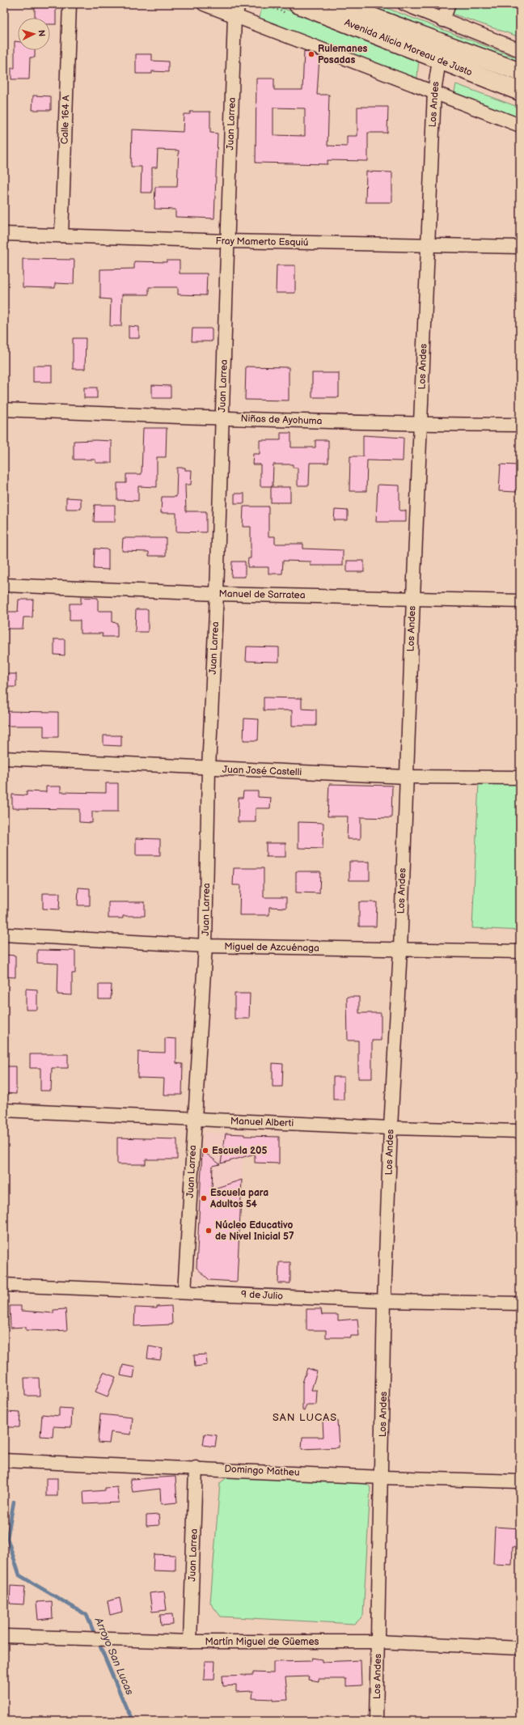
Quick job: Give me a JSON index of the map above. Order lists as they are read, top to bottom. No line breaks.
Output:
{"streets":{"main road":["Avenida Alicia Moreau de Justo"],"street":["Los Andes","Calle 164 A","Juan Larrea","Fray Mamerto Esquiú","Niñas de Ayohuma","Manuel de Sarratea","Juan José Castelli","Miguel de Azcuénaga","Manuel Alberti","9 de Julio","Domingo Matheu","Martín Miguel de Güemes"]},"crossings":[["Avenida Alicia Moreau de Justo","Los Andes"],["Los Andes","Fray Mamerto Esquiú"],["Los Andes","Niñas de Ayohuma"],["Los Andes","Manuel de Sarratea"],["Los Andes","Juan José Castelli"],["Los Andes","Miguel de Azcuénaga"],["Los Andes","Manuel Alberti"],["Los Andes","9 de Julio"],["Los Andes","Domingo Matheu"],["Los Andes","Martín Miguel de Güemes"],["Calle 164 A","Fray Mamerto Esquiú"],["Juan Larrea","Fray Mamerto Esquiú"],["Juan Larrea","Niñas de Ayohuma"],["Juan Larrea","Manuel de Sarratea"],["Juan Larrea","Juan José Castelli"],["Juan Larrea","Miguel de Azcuénaga"],["Juan Larrea","Manuel Alberti"],["Juan Larrea","9 de Julio"],["Juan Larrea","Domingo Matheu"],["Juan Larrea","Martín Miguel de Güemes"]],"districts":["SAN LUCAS"],"water":["Arroyo San Lucas"],"places":["Rulemanes Posadas","Escuela 205","Escuela para Adultos 54","Núcleo Educativo de Nivel Inicial 57"],"north":"right"}
